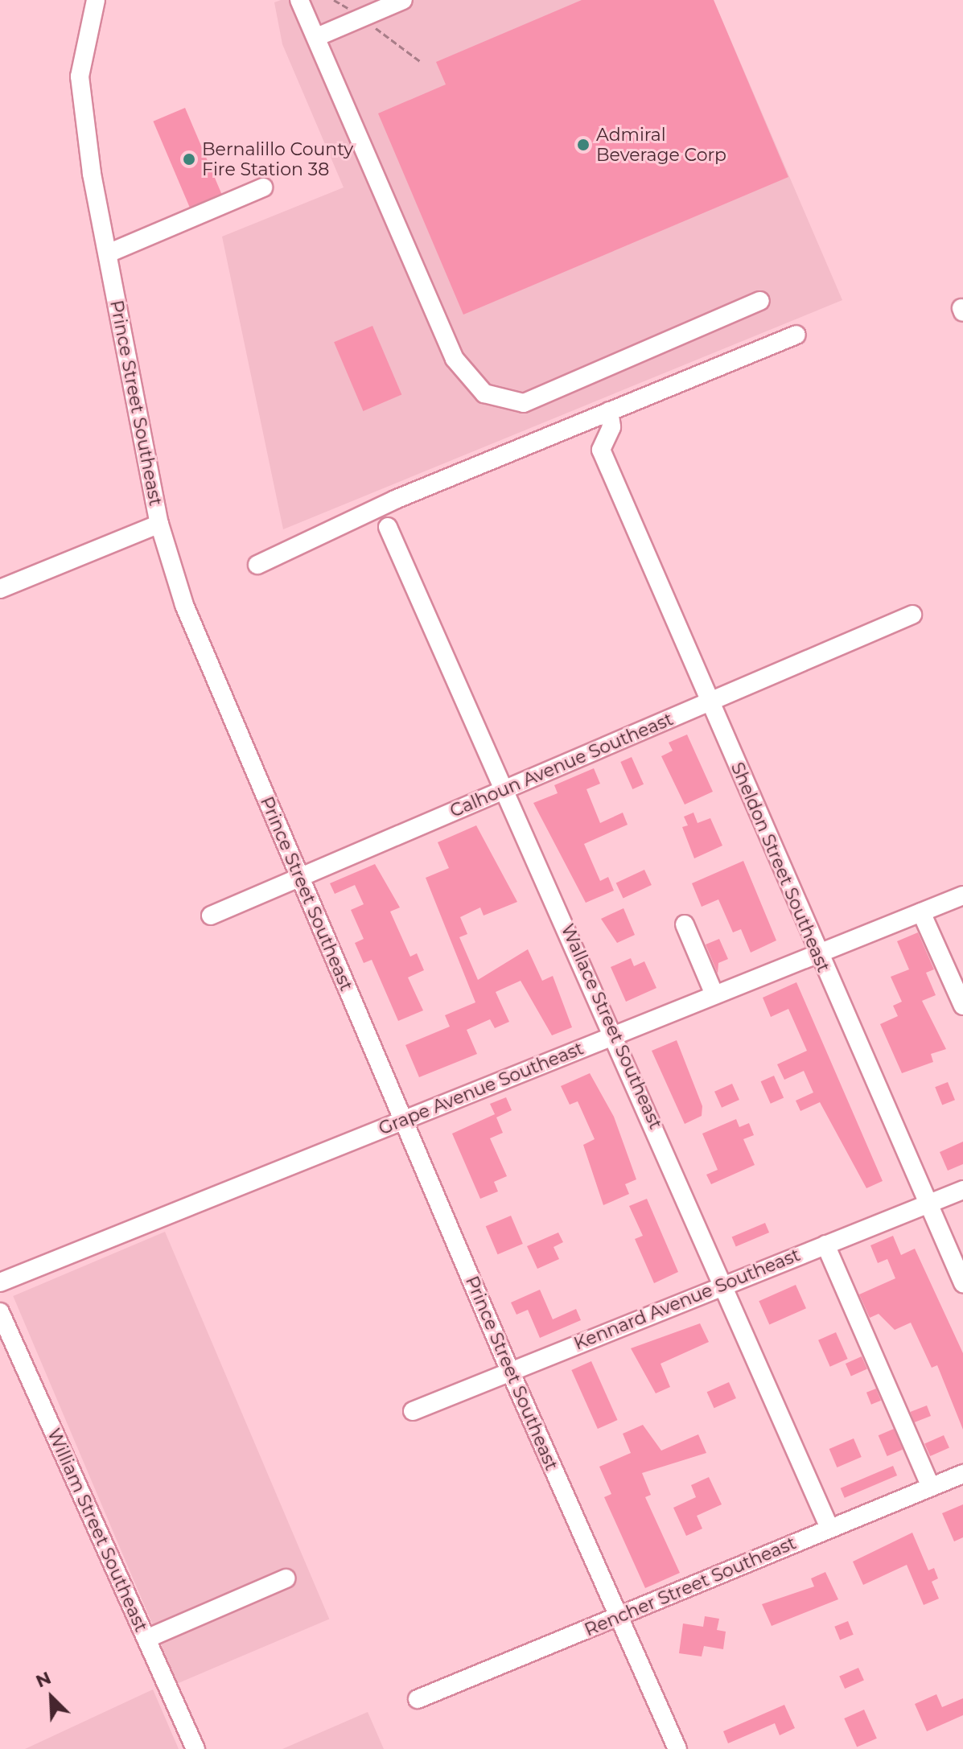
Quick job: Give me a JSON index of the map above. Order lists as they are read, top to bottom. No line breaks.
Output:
{"streets":{"street":["Prince Street Southeast","Calhoun Avenue Southeast","Sheldon Street Southeast","Wallace Street Southeast","Grape Avenue Southeast","Kennard Avenue Southeast","William Street Southeast","Rencher Street Southeast"]},"crossings":[["Prince Street Southeast","Calhoun Avenue Southeast"],["Prince Street Southeast","Grape Avenue Southeast"],["Prince Street Southeast","Kennard Avenue Southeast"],["Prince Street Southeast","Rencher Street Southeast"],["Calhoun Avenue Southeast","Sheldon Street Southeast"],["Calhoun Avenue Southeast","Wallace Street Southeast"],["Sheldon Street Southeast","Grape Avenue Southeast"],["Sheldon Street Southeast","Kennard Avenue Southeast"],["Wallace Street Southeast","Grape Avenue Southeast"],["Wallace Street Southeast","Kennard Avenue Southeast"],["Wallace Street Southeast","Rencher Street Southeast"]],"places":["Admiral Beverage Corp","Bernalillo County Fire Station 38"],"north":"top left"}
